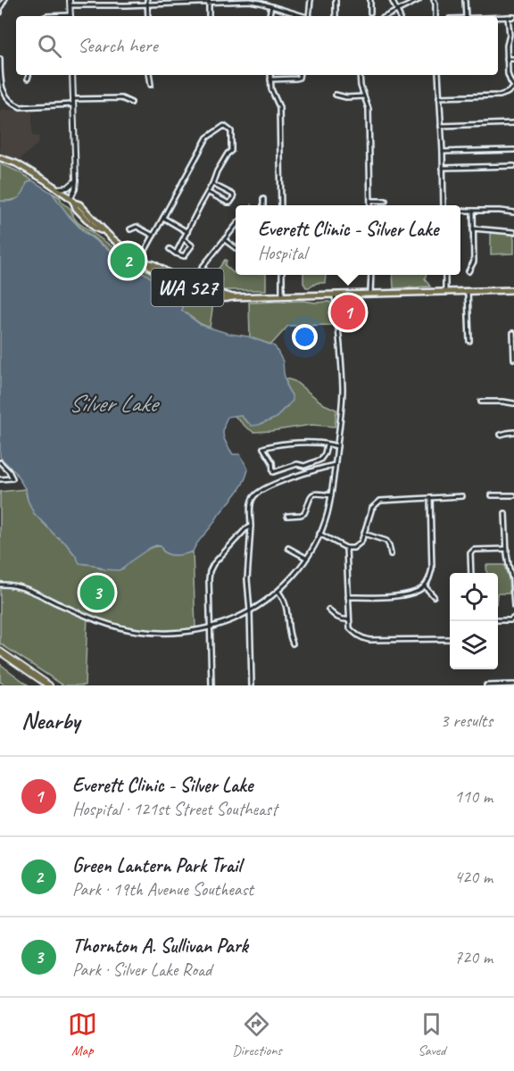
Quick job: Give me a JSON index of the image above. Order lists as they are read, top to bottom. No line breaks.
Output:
{"streets":{"main road":["WA 527"]},"water":["Silver Lake"],"page":{"search":"Search here","popup":["Everett Clinic - Silver Lake","Hospital"],"pins":["2","1","3"],"heading":["Nearby","3 results"],"list":[{"mark":"1","name":"Everett Clinic - Silver Lake","note":"Hospital · 121st Street Southeast","value":"110 m"},{"mark":"2","name":"Green Lantern Park Trail","note":"Park · 19th Avenue Southeast","value":"420 m"},{"mark":"3","name":"Thornton A. Sullivan Park","note":"Park · Silver Lake Road","value":"720 m"}],"nav":["Map","Directions","Saved"]}}
